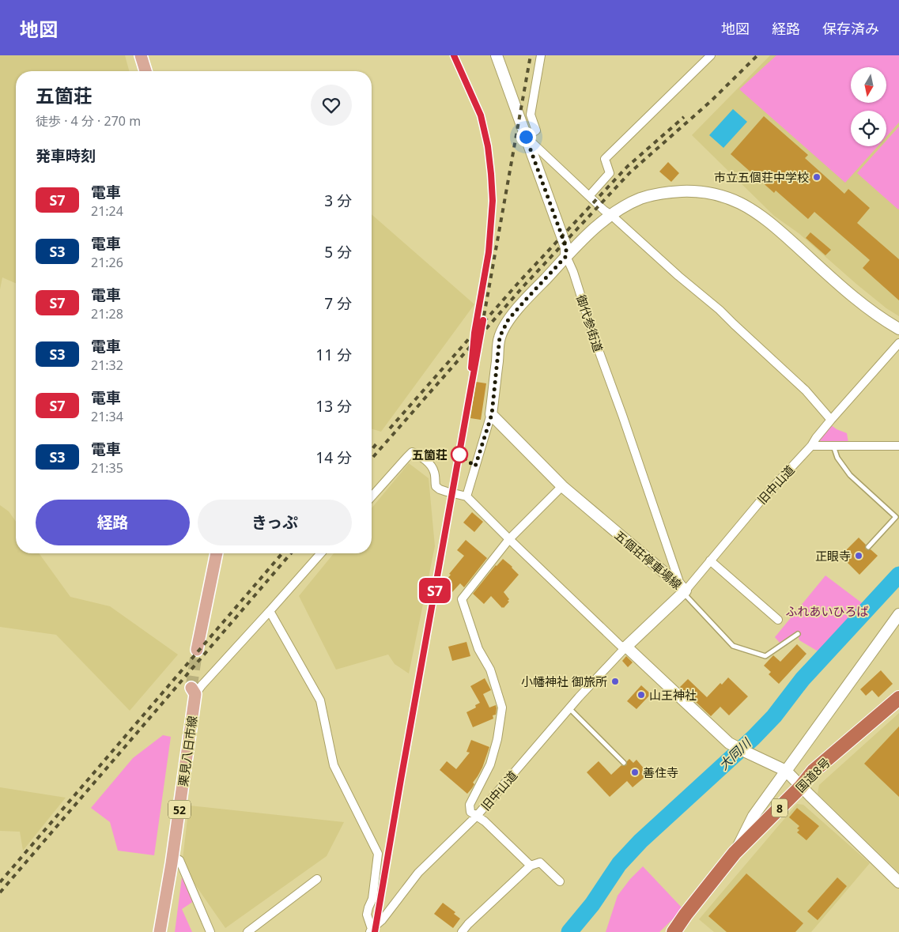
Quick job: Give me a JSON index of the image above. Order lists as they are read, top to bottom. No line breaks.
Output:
{"streets":{"highway":["国道8号","8"],"main road":["栗見八日市線","52"],"street":["御代参街道","旧中山道","五個荘停車場線"]},"crossings":[["御代参街道","旧中山道"],["御代参街道","五個荘停車場線"],["旧中山道","五個荘停車場線"]],"water":["大同川"],"parks":["ふれあいひろば"],"places":["市立五個荘中学校","五箇荘","正眼寺","小幡神社 御旅所","山王神社","善住寺"],"north":"bottom","page":{"header":"地図","nav":["地図","経路","保存済み"],"on_map":"S7","heading":[["五箇荘","徒歩 · 4 分 · 270 m"],"発車時刻"],"list":[{"mark":"S7","name":"電車","note":"21:24","value":"3 分"},{"mark":"S3","name":"電車","note":"21:26","value":"5 分"},{"mark":"S7","name":"電車","note":"21:28","value":"7 分"},{"mark":"S3","name":"電車","note":"21:32","value":"11 分"},{"mark":"S7","name":"電車","note":"21:34","value":"13 分"},{"mark":"S3","name":"電車","note":"21:35","value":"14 分"}],"buttons":["経路","きっぷ"]}}
